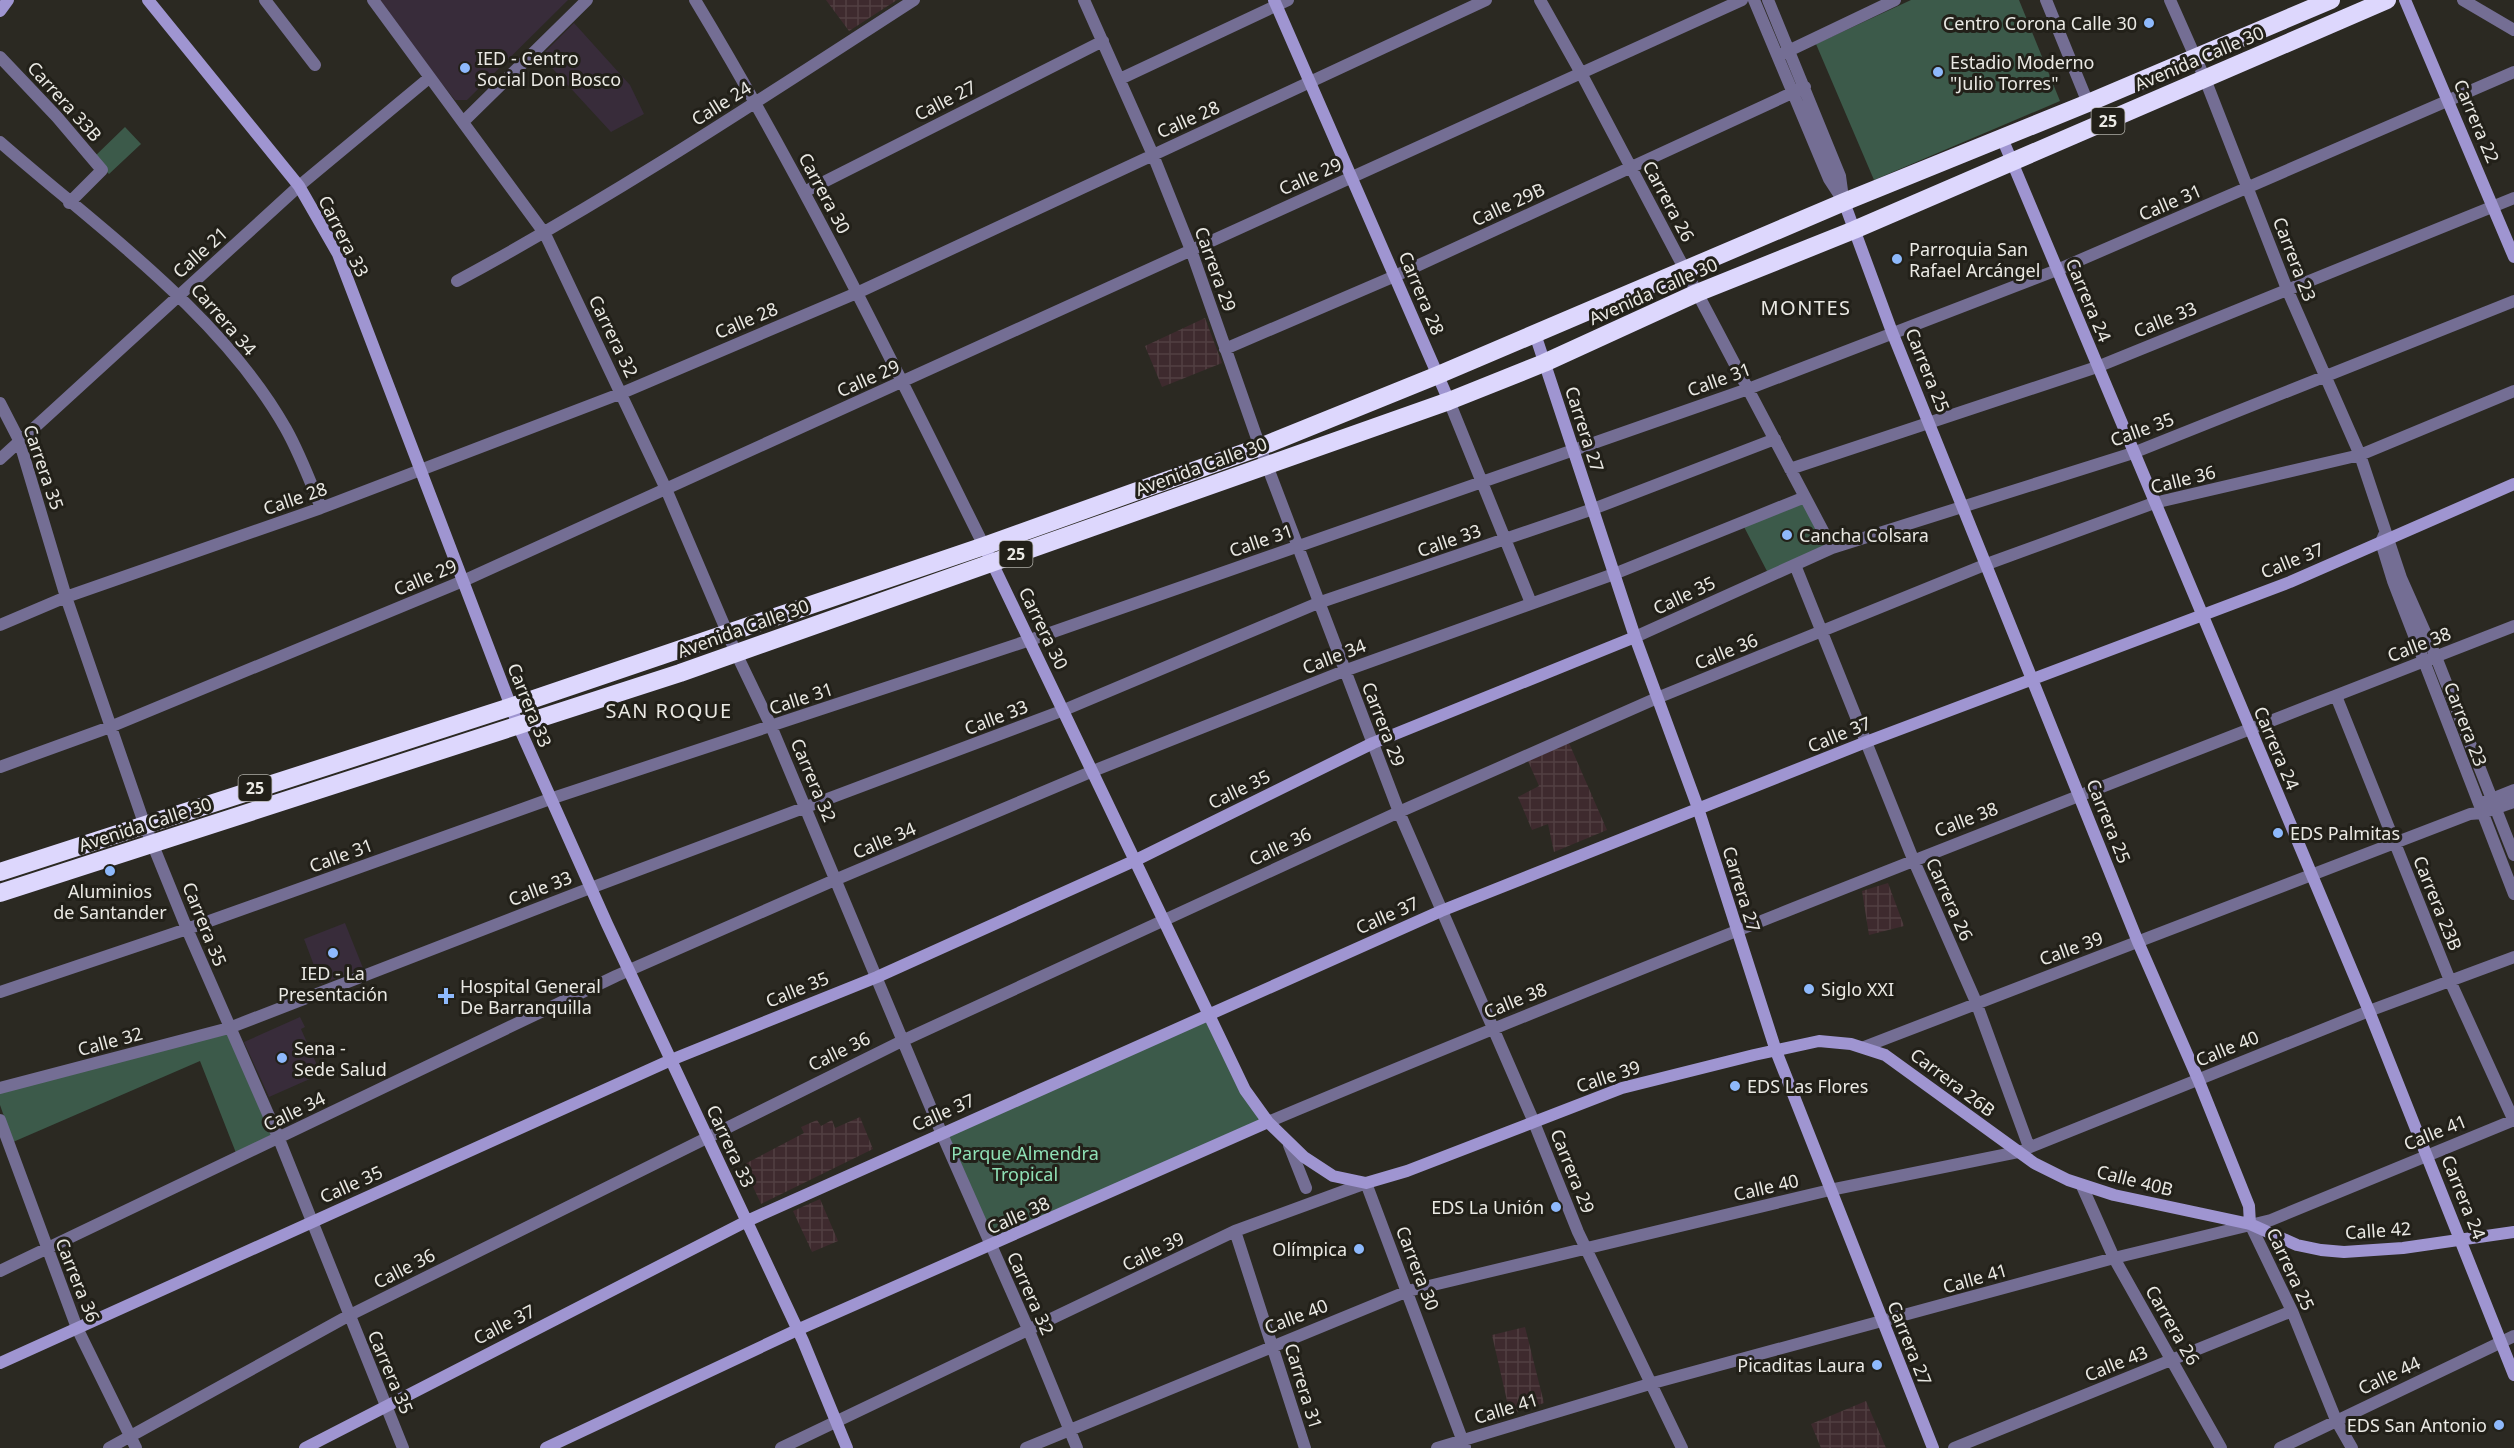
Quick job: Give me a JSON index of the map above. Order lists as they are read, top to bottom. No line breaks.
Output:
{"streets":{"highway":["Avenida Calle 30","25"],"street":["Calle 27","Carrera 33B","Calle 24","Calle 28","Carrera 22","Calle 29","Carrera 30","Carrera 26","Calle 31","Calle 29B","Carrera 33","Calle 21","Carrera 23","Carrera 29","Carrera 28","Carrera 24","Carrera 34","Calle 33","Carrera 32","Carrera 25","Carrera 27","Calle 35","Carrera 35","Calle 36","Calle 37","Calle 38","Calle 34","Carrera 23B","Calle 39","Calle 32","Calle 40","Carrera 26B","Calle 41","Calle 40B","Calle 42","Carrera 36","Calle 43","Calle 44","Carrera 31"]},"crossings":[["Avenida Calle 30","Carrera 30"],["Avenida Calle 30","Carrera 26"],["Avenida Calle 30","Carrera 33"],["Avenida Calle 30","Carrera 23"],["Avenida Calle 30","Carrera 29"],["Avenida Calle 30","Carrera 28"],["Avenida Calle 30","Carrera 24"],["Avenida Calle 30","Carrera 32"],["Avenida Calle 30","Carrera 25"],["Avenida Calle 30","Carrera 27"],["Avenida Calle 30","Carrera 35"],["Calle 27","Carrera 30"],["Calle 27","Carrera 29"],["Carrera 33B","Carrera 34"],["Calle 24","Carrera 30"],["Calle 24","Carrera 32"],["Calle 28","Carrera 30"],["Calle 28","Carrera 33"],["Calle 28","Carrera 29"],["Calle 28","Carrera 28"],["Calle 28","Carrera 34"],["Calle 28","Carrera 32"],["Calle 28","Carrera 35"],["Carrera 22","Calle 31"],["Carrera 22","Calle 33"],["Calle 29","Carrera 30"],["Calle 29","Carrera 26"],["Calle 29","Carrera 33"],["Calle 29","Carrera 29"],["Calle 29","Carrera 28"],["Calle 29","Carrera 32"],["Calle 29","Carrera 35"],["Carrera 30","Calle 31"],["Carrera 30","Calle 33"],["Carrera 30","Calle 35"],["Carrera 30","Calle 36"],["Carrera 30","Calle 37"],["Carrera 30","Calle 38"],["Carrera 30","Calle 34"],["Carrera 30","Calle 39"],["Carrera 30","Calle 40"],["Carrera 30","Calle 41"],["Carrera 26","Calle 31"],["Carrera 26","Calle 29B"],["Carrera 26","Calle 33"],["Carrera 26","Calle 35"],["Carrera 26","Calle 36"],["Carrera 26","Calle 37"],["Carrera 26","Calle 38"],["Carrera 26","Calle 34"],["Carrera 26","Calle 39"],["Carrera 26","Calle 40"],["Carrera 26","Carrera 26B"],["Carrera 26","Calle 41"],["Carrera 26","Calle 40B"],["Carrera 26","Calle 43"],["Calle 31","Carrera 33"],["Calle 31","Carrera 23"],["Calle 31","Carrera 29"],["Calle 31","Carrera 28"],["Calle 31","Carrera 24"],["Calle 31","Carrera 32"],["Calle 31","Carrera 25"],["Calle 31","Carrera 27"],["Calle 31","Carrera 35"],["Calle 29B","Carrera 29"],["Calle 29B","Carrera 28"],["Calle 29B","Carrera 25"],["Carrera 33","Calle 21"],["Carrera 33","Calle 33"],["Carrera 33","Calle 35"],["Carrera 33","Calle 36"],["Carrera 33","Calle 37"],["Carrera 33","Calle 38"],["Carrera 33","Calle 34"],["Carrera 33","Calle 39"],["Calle 21","Carrera 34"],["Calle 21","Carrera 32"],["Calle 21","Carrera 35"],["Carrera 23","Calle 33"],["Carrera 23","Calle 35"],["Carrera 23","Calle 36"],["Carrera 23","Calle 37"],["Carrera 23","Calle 38"],["Carrera 23","Calle 39"],["Carrera 29","Calle 33"],["Carrera 29","Calle 35"],["Carrera 29","Calle 36"],["Carrera 29","Calle 37"],["Carrera 29","Calle 38"],["Carrera 29","Calle 34"],["Carrera 29","Calle 39"],["Carrera 29","Calle 40"],["Carrera 29","Calle 41"],["Carrera 28","Calle 33"],["Carrera 28","Calle 34"],["Carrera 24","Calle 33"],["Carrera 24","Calle 35"],["Carrera 24","Calle 36"],["Carrera 24","Calle 37"],["Carrera 24","Calle 38"],["Carrera 24","Calle 39"],["Carrera 24","Calle 40"],["Carrera 24","Calle 41"],["Carrera 24","Calle 42"],["Carrera 24","Calle 44"],["Calle 33","Carrera 32"],["Calle 33","Carrera 25"],["Calle 33","Carrera 27"],["Calle 33","Carrera 35"],["Calle 33","Calle 32"],["Carrera 32","Calle 35"],["Carrera 32","Calle 36"],["Carrera 32","Calle 37"],["Carrera 32","Calle 38"],["Carrera 32","Calle 34"],["Carrera 32","Calle 39"],["Carrera 32","Calle 40"],["Carrera 25","Calle 35"],["Carrera 25","Calle 36"],["Carrera 25","Calle 37"],["Carrera 25","Calle 38"],["Carrera 25","Calle 39"],["Carrera 25","Calle 40"],["Carrera 25","Calle 41"],["Carrera 25","Calle 40B"],["Carrera 25","Calle 42"],["Carrera 25","Calle 43"],["Carrera 25","Calle 44"],["Carrera 27","Calle 35"],["Carrera 27","Calle 36"],["Carrera 27","Calle 37"],["Carrera 27","Calle 38"],["Carrera 27","Calle 34"],["Carrera 27","Calle 39"],["Carrera 27","Calle 40"],["Carrera 27","Calle 41"],["Calle 35","Carrera 35"],["Calle 35","Carrera 36"],["Carrera 35","Calle 36"],["Carrera 35","Calle 37"],["Carrera 35","Calle 34"],["Carrera 35","Calle 32"],["Calle 36","Carrera 36"],["Calle 38","Carrera 23B"],["Calle 34","Carrera 36"],["Carrera 23B","Calle 39"],["Carrera 23B","Calle 40"],["Carrera 23B","Calle 41"],["Calle 39","Carrera 26B"],["Calle 39","Carrera 31"],["Calle 40","Carrera 26B"],["Calle 40","Calle 40B"],["Calle 40","Carrera 31"],["Carrera 26B","Calle 40B"],["Calle 41","Calle 40B"],["Calle 41","Calle 42"],["Calle 40B","Calle 42"]],"districts":["MONTES","SAN ROQUE"],"parks":["Parque Almendra Tropical"],"places":{"other":["Centro Corona Calle 30","IED - Centro Social Don Bosco","Estadio Moderno \"Julio Torres\"","Parroquia San Rafael Arcángel","Cancha Colsara","EDS Palmitas","Aluminios de Santander","IED - La Presentación","Siglo XXI","Sena - Sede Salud","EDS Las Flores","EDS La Unión","Olímpica","Picaditas Laura","EDS San Antonio"],"health":["Hospital General De Barranquilla"]}}
